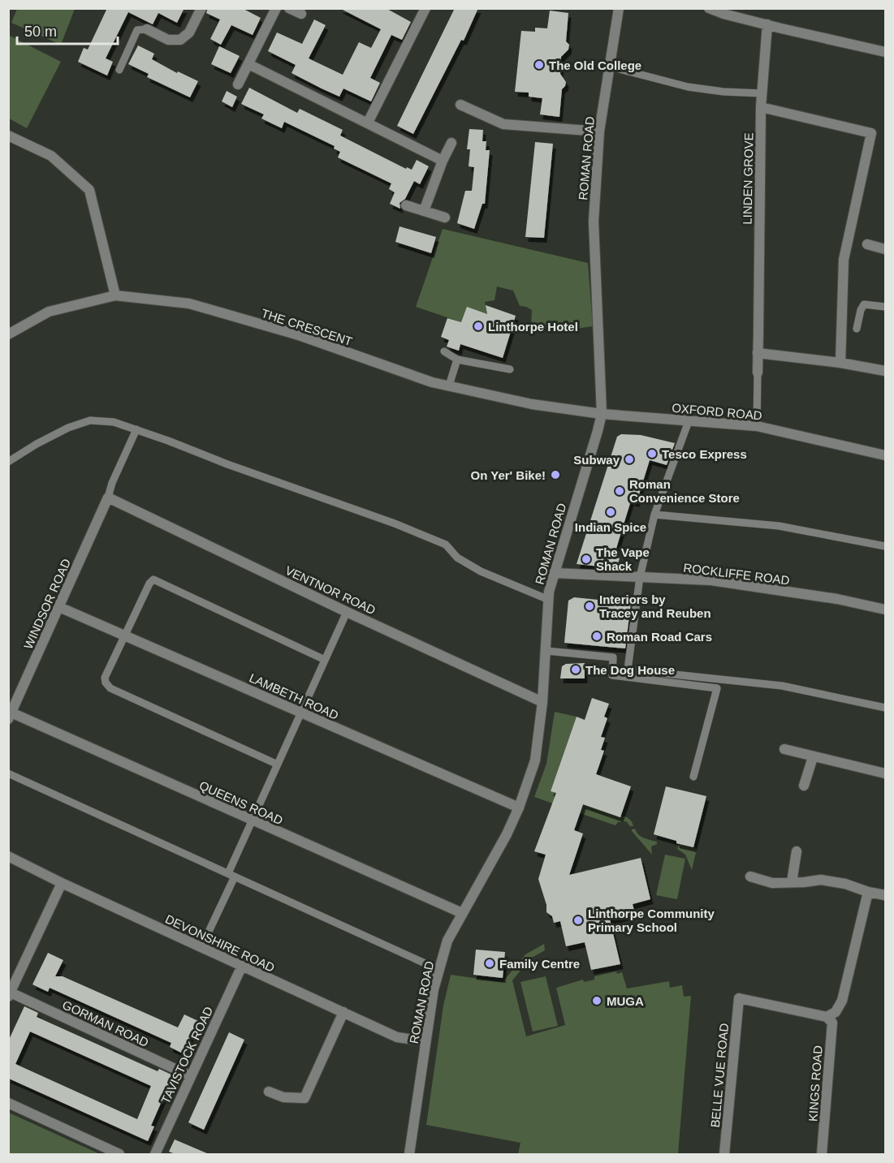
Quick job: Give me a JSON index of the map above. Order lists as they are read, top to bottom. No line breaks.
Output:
{"streets":{"street":["ROMAN ROAD","LINDEN GROVE","THE CRESCENT","OXFORD ROAD","ROCKLIFFE ROAD","VENTNOR ROAD","WINDSOR ROAD","LAMBETH ROAD","QUEENS ROAD","DEVONSHIRE ROAD","GORMAN ROAD","TAVISTOCK ROAD","BELLE VUE ROAD","KINGS ROAD"]},"crossings":[["ROMAN ROAD","THE CRESCENT"],["ROMAN ROAD","OXFORD ROAD"],["ROMAN ROAD","ROCKLIFFE ROAD"],["ROMAN ROAD","VENTNOR ROAD"],["ROMAN ROAD","LAMBETH ROAD"],["ROMAN ROAD","QUEENS ROAD"],["ROMAN ROAD","DEVONSHIRE ROAD"],["THE CRESCENT","OXFORD ROAD"],["VENTNOR ROAD","WINDSOR ROAD"],["WINDSOR ROAD","LAMBETH ROAD"],["WINDSOR ROAD","QUEENS ROAD"],["DEVONSHIRE ROAD","TAVISTOCK ROAD"],["GORMAN ROAD","TAVISTOCK ROAD"],["BELLE VUE ROAD","KINGS ROAD"]],"places":["The Old College","Linthorpe Hotel","Tesco Express","Subway","On Yer' Bike!","Roman Convenience Store","Indian Spice","The Vape Shack","Interiors by Tracey and Reuben","Roman Road Cars","The Dog House","Linthorpe Community Primary School","Family Centre","MUGA"],"scale_bar":"50 m"}
